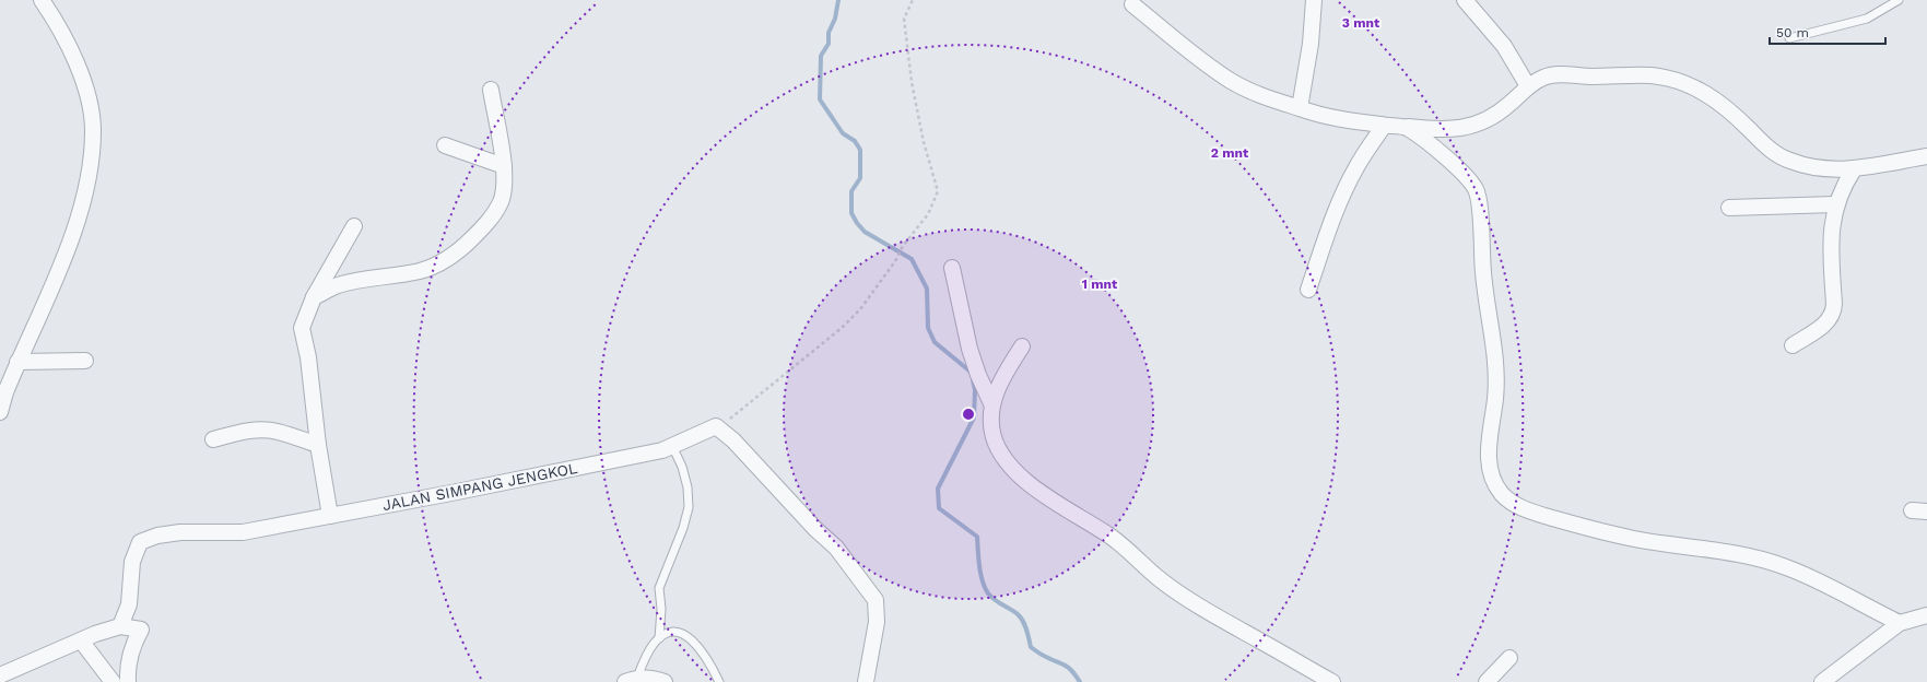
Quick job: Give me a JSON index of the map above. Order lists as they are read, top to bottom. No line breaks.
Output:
{"streets":{"street":["JALAN SIMPANG JENGKOL"]},"scale_bar":"50 m","rings":["3 mnt","2 mnt","1 mnt"]}
